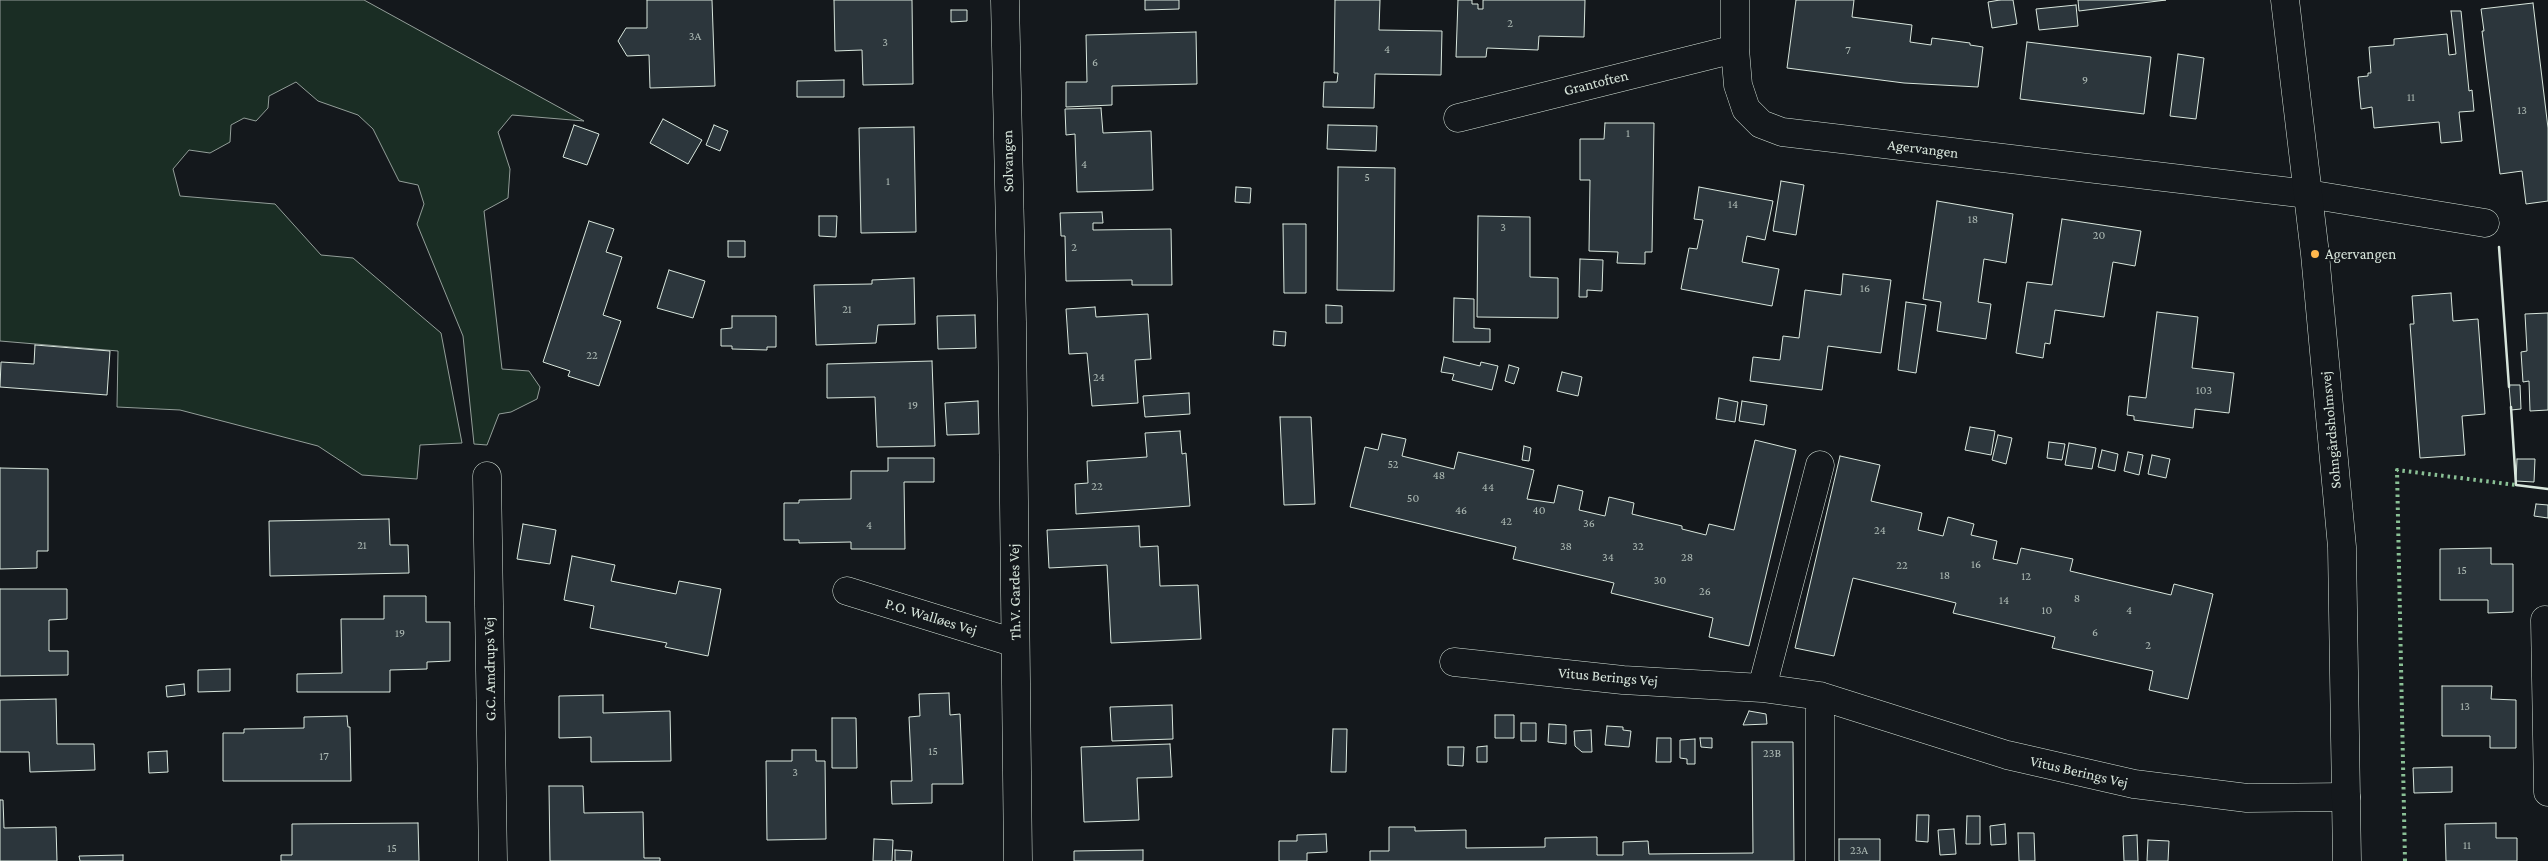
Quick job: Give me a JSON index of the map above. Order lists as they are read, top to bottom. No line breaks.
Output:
{"streets":{"street":["Grantoften","Agervangen","Solvangen","Sohngårdsholmsvej","Th.V. Gardes Vej","P.O. Walløes Vej","G.C. Amdrups Vej","Vitus Berings Vej"]},"crossings":[["Grantoften","Agervangen"],["Agervangen","Sohngårdsholmsvej"],["Solvangen","Th.V. Gardes Vej"],["Sohngårdsholmsvej","Vitus Berings Vej"],["Th.V. Gardes Vej","P.O. Walløes Vej"]],"places":["Agervangen"],"house_numbers":["2","3A","3","4","7","6","9","11","13","1","4","5","1","14","18","3","20","2","16","21","22","24","103","19","52","48","22","44","50","46","40","42","36","4","24","21","38","32","34","28","16","22","15","18","12","30","26","8","14","10","4","6","19","2","13","15","23B","17","3","11","15","23A"]}
